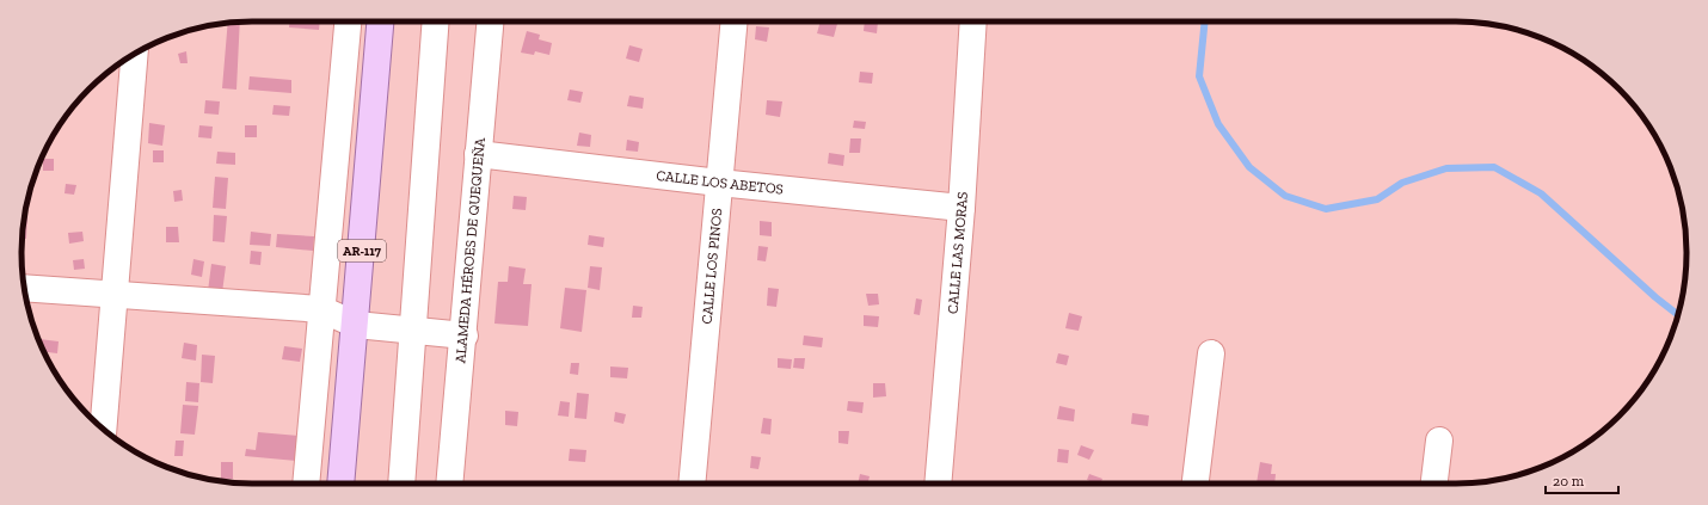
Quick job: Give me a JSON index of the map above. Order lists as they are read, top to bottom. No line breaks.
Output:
{"streets":{"main road":["AR-117"],"street":["CALLE LOS ABETOS","ALAMEDA HÉROES DE QUEQUEÑA","CALLE LAS MORAS","CALLE LOS PINOS"]},"crossings":[["CALLE LOS ABETOS","ALAMEDA HÉROES DE QUEQUEÑA"],["CALLE LOS ABETOS","CALLE LAS MORAS"],["CALLE LOS ABETOS","CALLE LOS PINOS"]],"scale_bar":"20 m"}
